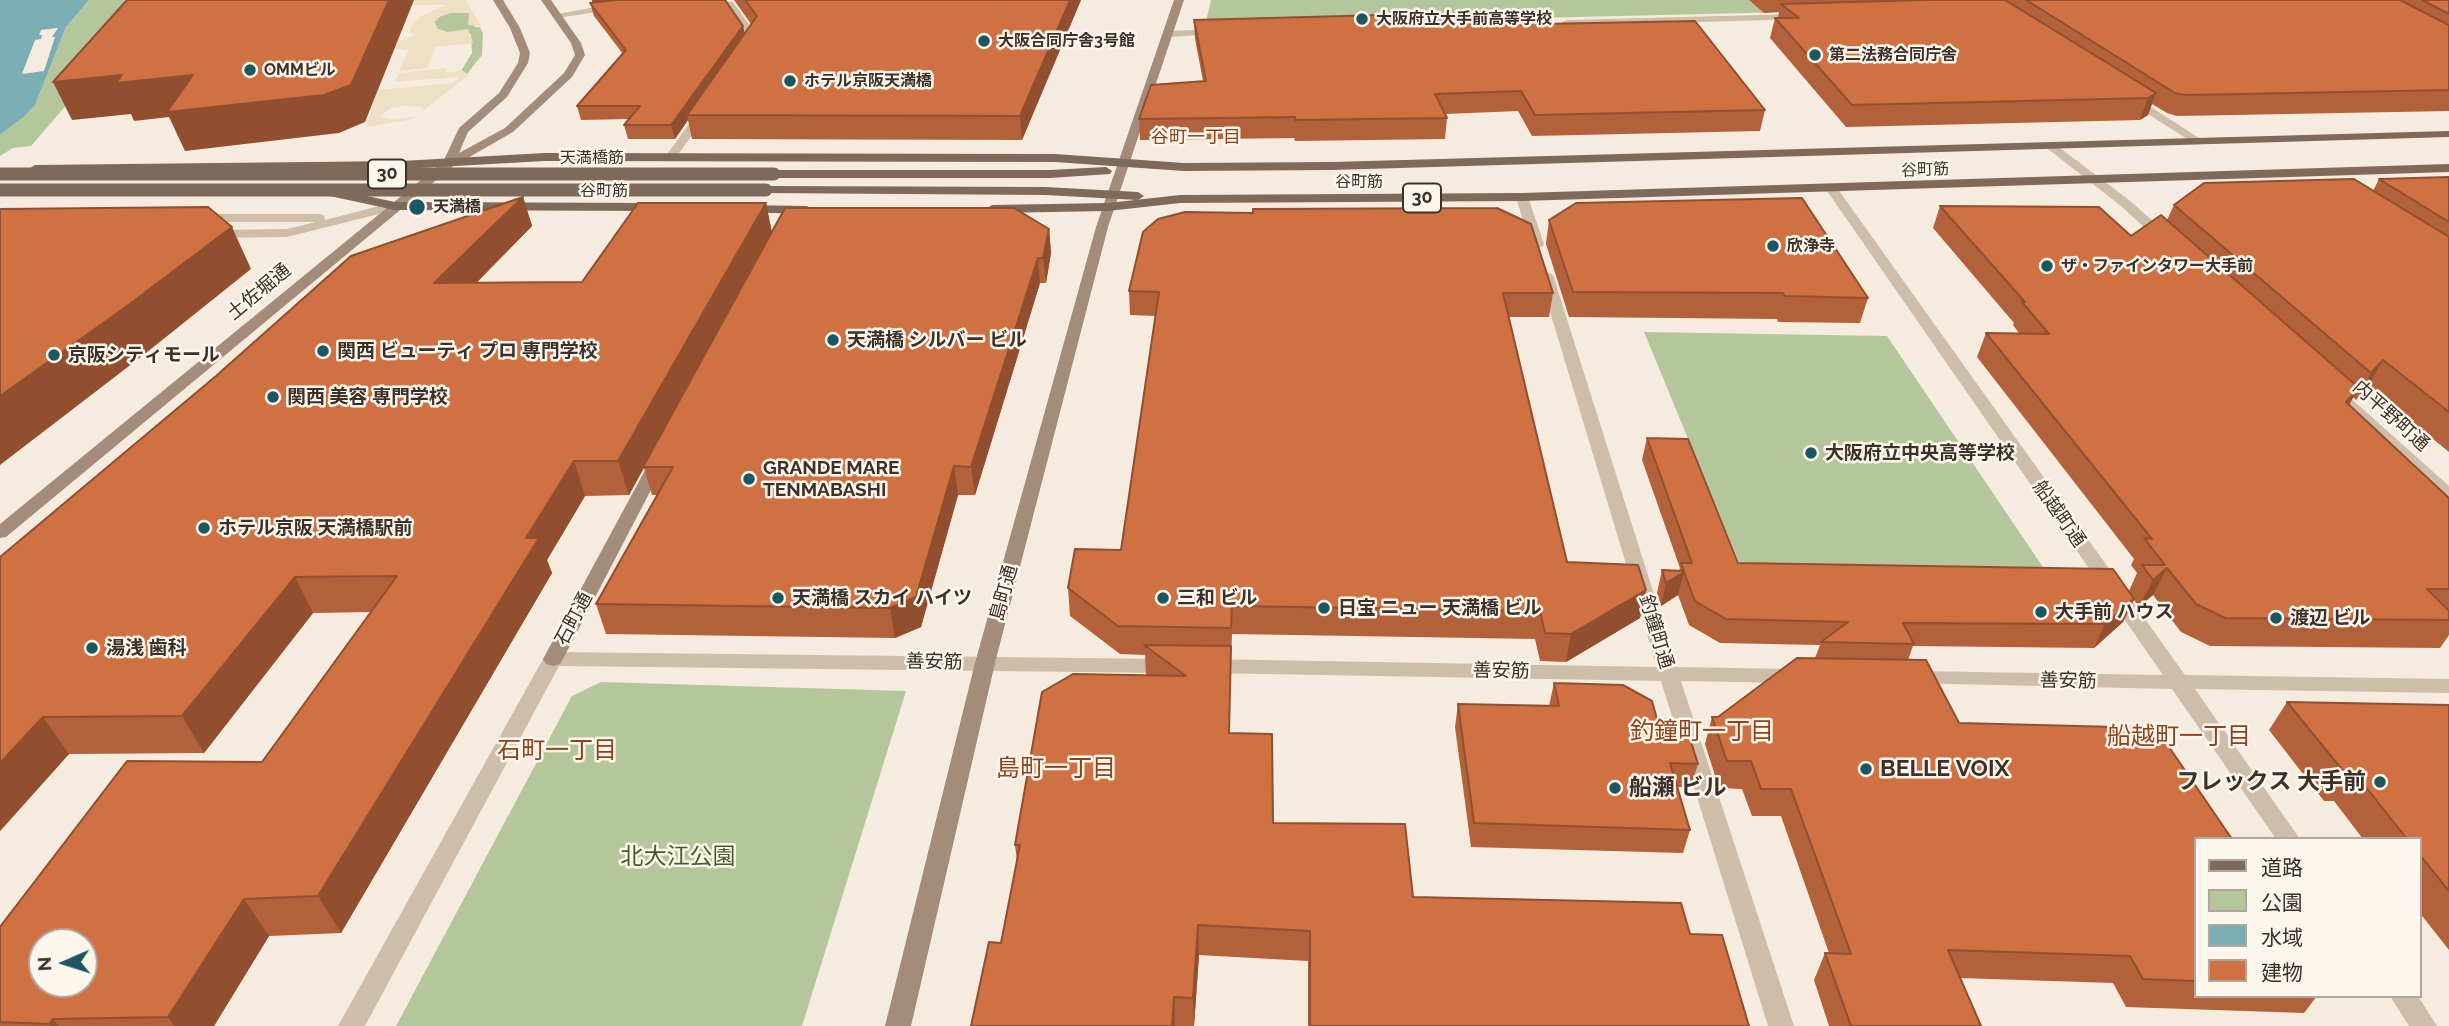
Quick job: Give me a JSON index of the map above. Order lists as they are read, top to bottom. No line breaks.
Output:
{"streets":{"main road":["天満橋筋","谷町筋","30","土佐堀通","島町通","石町通"],"street":["内平野町通","船越町通","釣鐘町通","善安筋"]},"crossings":[["天満橋筋","谷町筋"],["天満橋筋","土佐堀通"],["天満橋筋","島町通"],["谷町筋","土佐堀通"],["谷町筋","船越町通"],["谷町筋","島町通"],["谷町筋","釣鐘町通"],["船越町通","善安筋"],["島町通","善安筋"],["石町通","善安筋"],["釣鐘町通","善安筋"]],"districts":["谷町一丁目","釣鐘町一丁目","船越町一丁目","石町一丁目","島町一丁目"],"parks":["北大江公園"],"places":["大阪府立大手前高等学校","大阪合同庁舎3号館","第二法務合同庁舎","OMMビル","ホテル京阪天満橋","天満橋","欣浄寺","ザ・ファインタワー大手前","天満橋 シルバー ビル","関西 ビューティ プロ 専門学校","京阪シティモール","関西 美容 専門学校","大阪府立中央高等学校","GRANDE MARE TENMABASHI","ホテル京阪 天満橋駅前","天満橋 スカイ ハイツ","三和 ビル","日宝 ニュー 天満橋 ビル","大手前 ハウス","渡辺 ビル","湯浅 歯科","BELLE VOIX","フレックス 大手前","船瀬 ビル"],"legend":["道路","公園","水域","建物"],"north":"left"}
